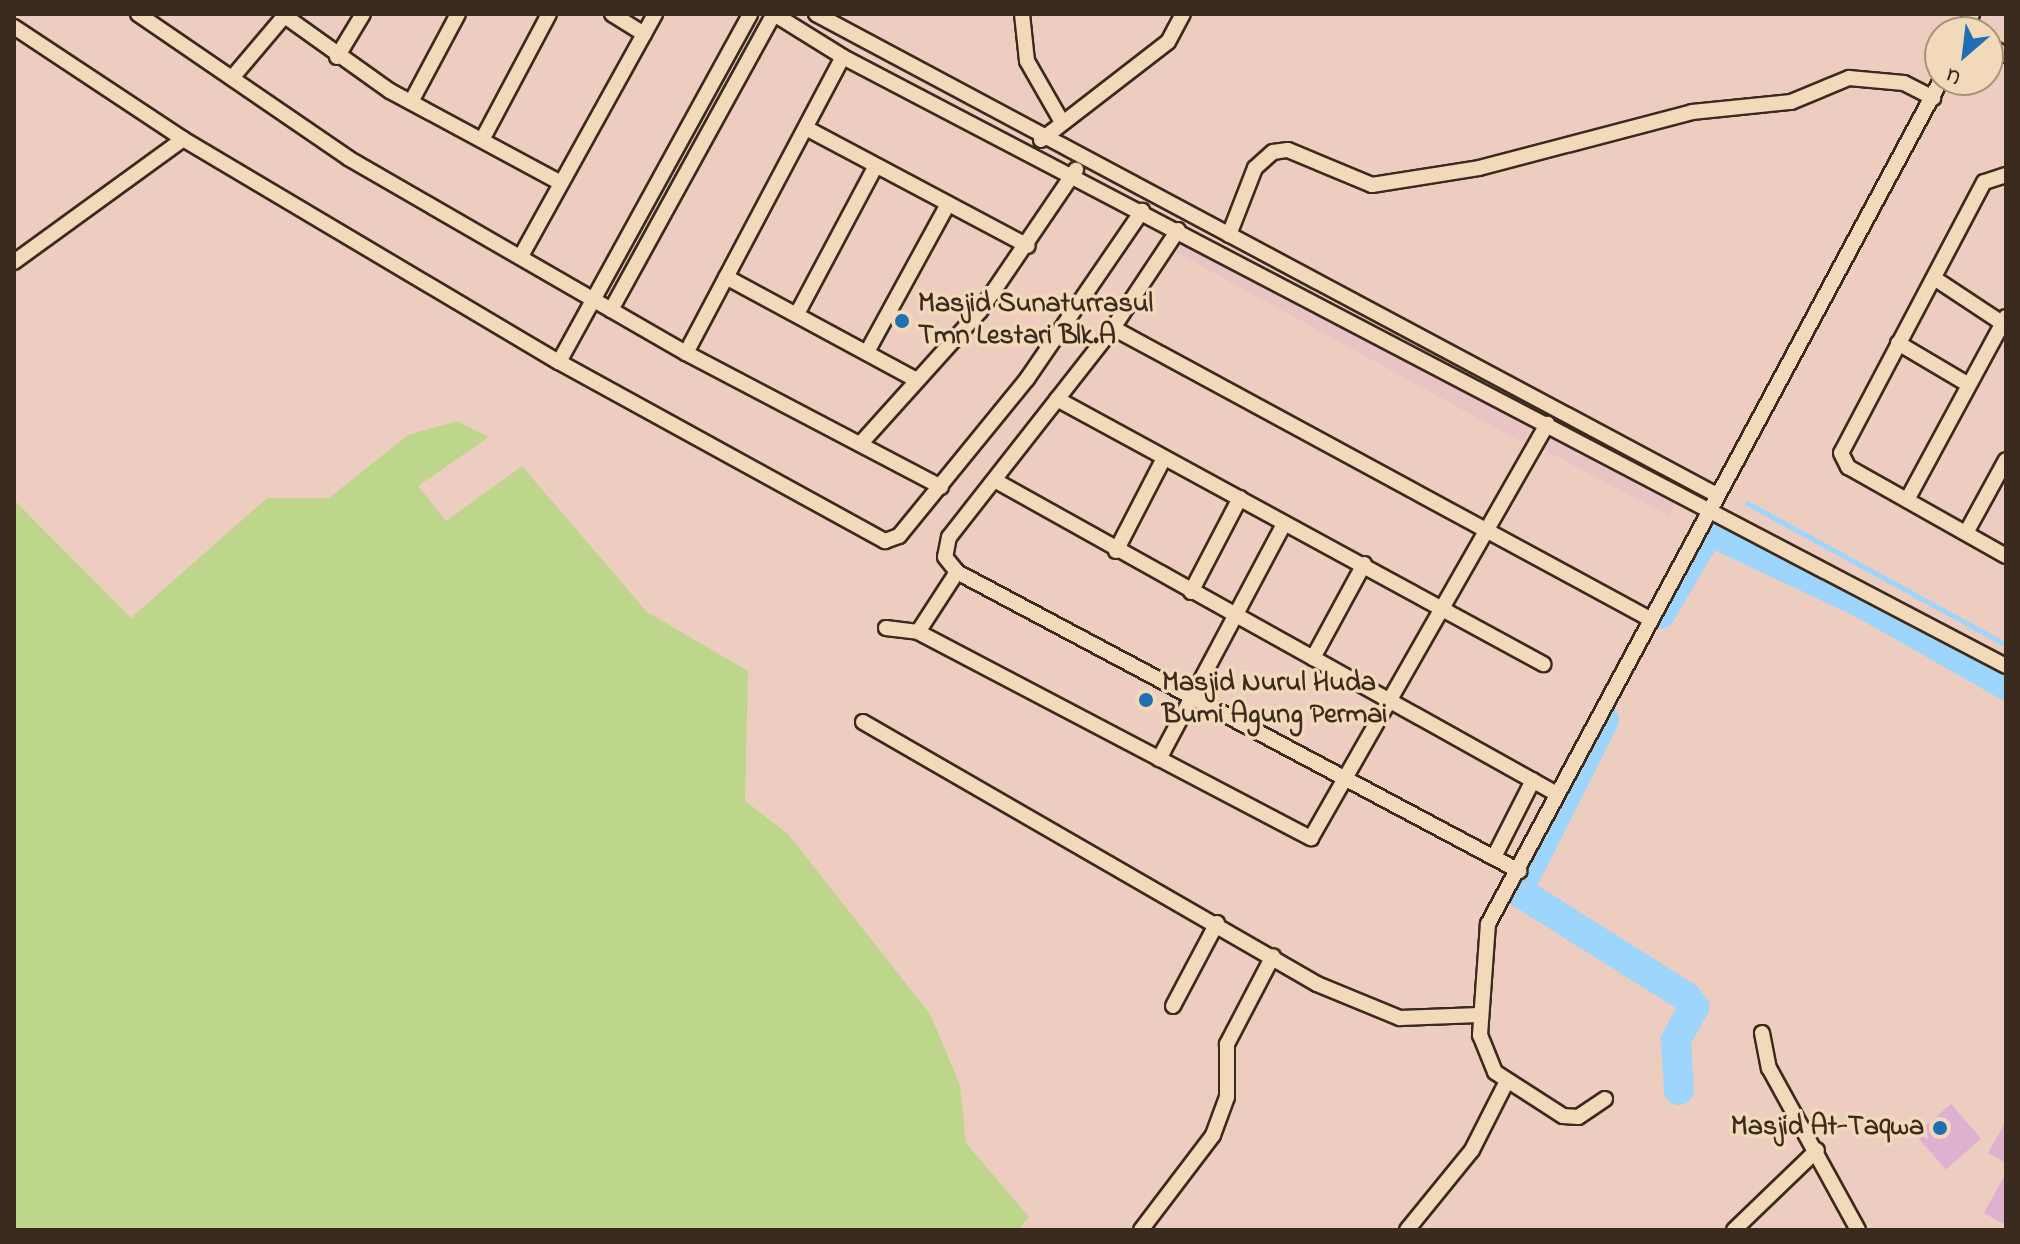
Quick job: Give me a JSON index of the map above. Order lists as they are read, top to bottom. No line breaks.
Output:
{"places":["Masjid Sunaturrasul Tmn Lestari Blk.A","Masjid Nurul Huda Bumi Agung Permai","Masjid At-Taqwa"],"north":"bottom left"}
